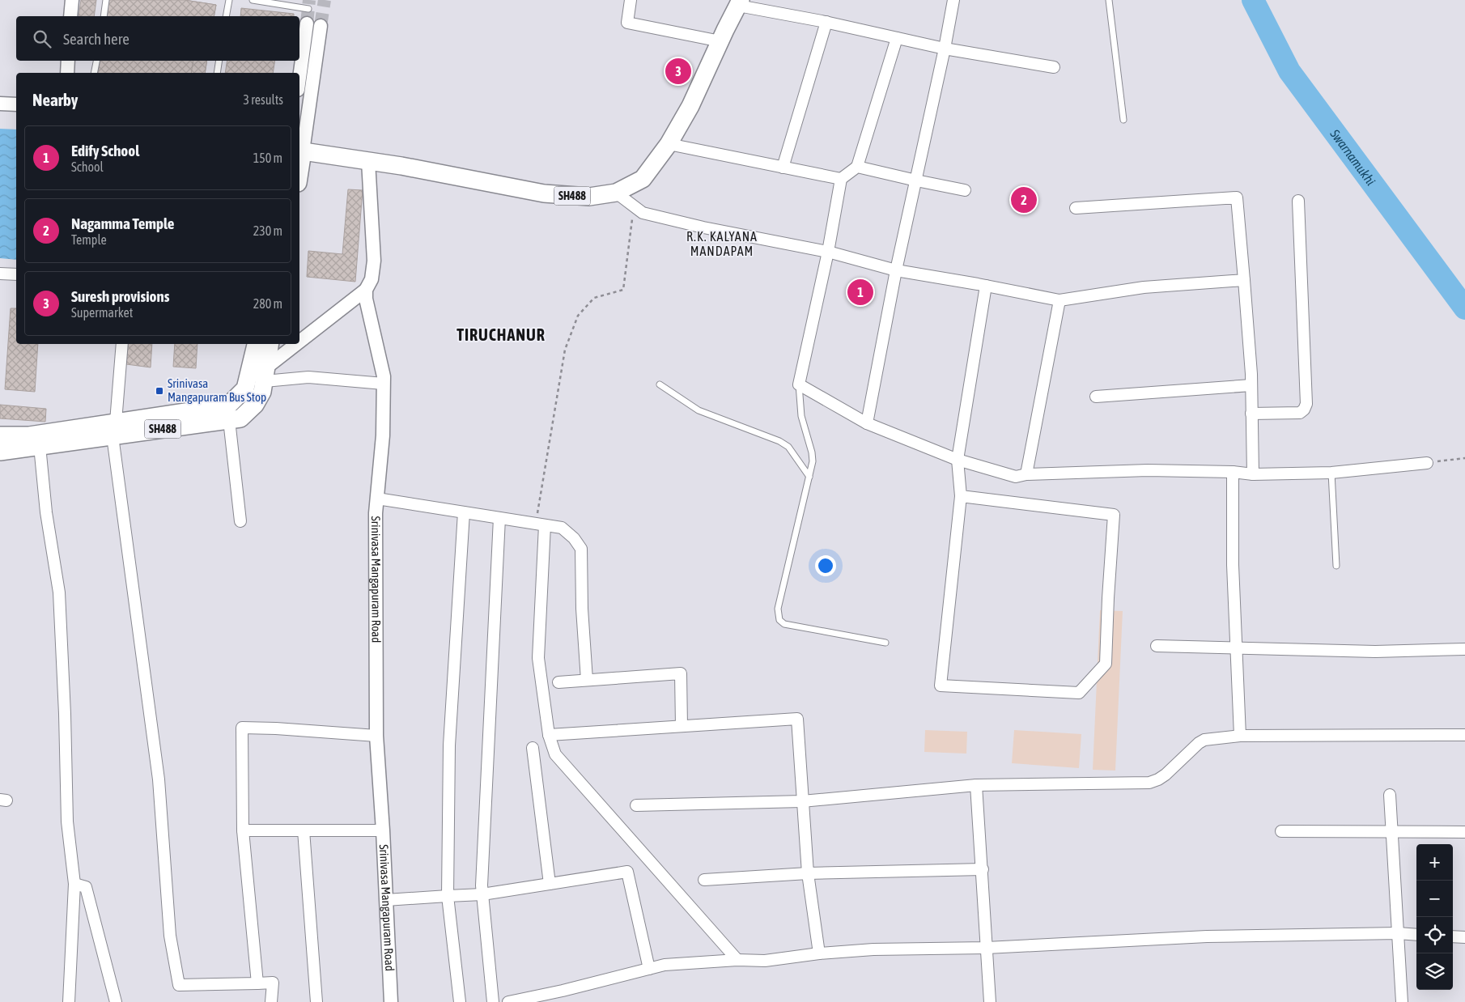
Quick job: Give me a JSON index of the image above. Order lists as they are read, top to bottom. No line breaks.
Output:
{"streets":{"main road":["SH488"],"street":["Srinivasa Mangapuram Road"]},"crossings":[["SH488","Srinivasa Mangapuram Road"]],"districts":["R.K. KALYANA MANDAPAM","TIRUCHANUR"],"water":["Swarnamukhi"],"places":{"transit":["Srinivasa Mangapuram Bus Stop"]},"page":{"search":"Search here","pins":["3","2","1"],"heading":["Nearby","3 results"],"list":[{"mark":"1","name":"Edify School","note":"School","value":"150 m"},{"mark":"2","name":"Nagamma Temple","note":"Temple","value":"230 m"},{"mark":"3","name":"Suresh provisions","note":"Supermarket","value":"280 m"}],"map_buttons":["+","−"]}}
